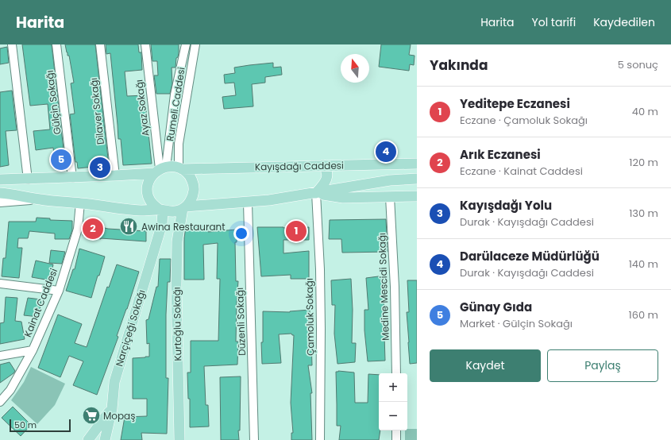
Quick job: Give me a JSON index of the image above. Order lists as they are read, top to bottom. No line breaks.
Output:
{"streets":{"main road":["Kayışdağı Caddesi","Kurtoğlu Sokağı","Narçiçeği Sokağı"],"street":["Gülçin Sokağı","Rumeli Caddesi","Ayaz Sokağı","Dilaver Sokağı","Medine Mescidi Sokağı","Kainat Caddesi","Çamoluk Sokağı","Düzenli Sokağı"]},"crossings":[["Gülçin Sokağı","Kayışdağı Caddesi"],["Rumeli Caddesi","Ayaz Sokağı"],["Rumeli Caddesi","Kayışdağı Caddesi"],["Rumeli Caddesi","Kurtoğlu Sokağı"],["Rumeli Caddesi","Narçiçeği Sokağı"],["Ayaz Sokağı","Kayışdağı Caddesi"],["Ayaz Sokağı","Kurtoğlu Sokağı"],["Ayaz Sokağı","Narçiçeği Sokağı"],["Dilaver Sokağı","Kayışdağı Caddesi"],["Kayışdağı Caddesi","Kurtoğlu Sokağı"],["Kayışdağı Caddesi","Narçiçeği Sokağı"],["Kurtoğlu Sokağı","Narçiçeği Sokağı"]],"places":{"restaurant":["Awina Restaurant"],"supermarket":["Mopaş"]},"scale_bar":"50 m","north":"top","page":{"header":"Harita","nav":["Harita","Yol tarifi","Kaydedilen"],"heading":["Yakında","5 sonuç"],"list":[{"mark":"1","name":"Yeditepe Eczanesi","note":"Eczane · Çamoluk Sokağı","value":"40 m"},{"mark":"2","name":"Arık Eczanesi","note":"Eczane · Kainat Caddesi","value":"120 m"},{"mark":"3","name":"Kayışdağı Yolu","note":"Durak · Kayışdağı Caddesi","value":"130 m"},{"mark":"4","name":"Darülaceze Müdürlüğü","note":"Durak · Kayışdağı Caddesi","value":"140 m"},{"mark":"5","name":"Günay Gıda","note":"Market · Gülçin Sokağı","value":"160 m"}],"pins":["4","5","3","2","1"],"buttons":["Kaydet","Paylaş"],"map_buttons":["+","−"],"scale":"50 m"}}
